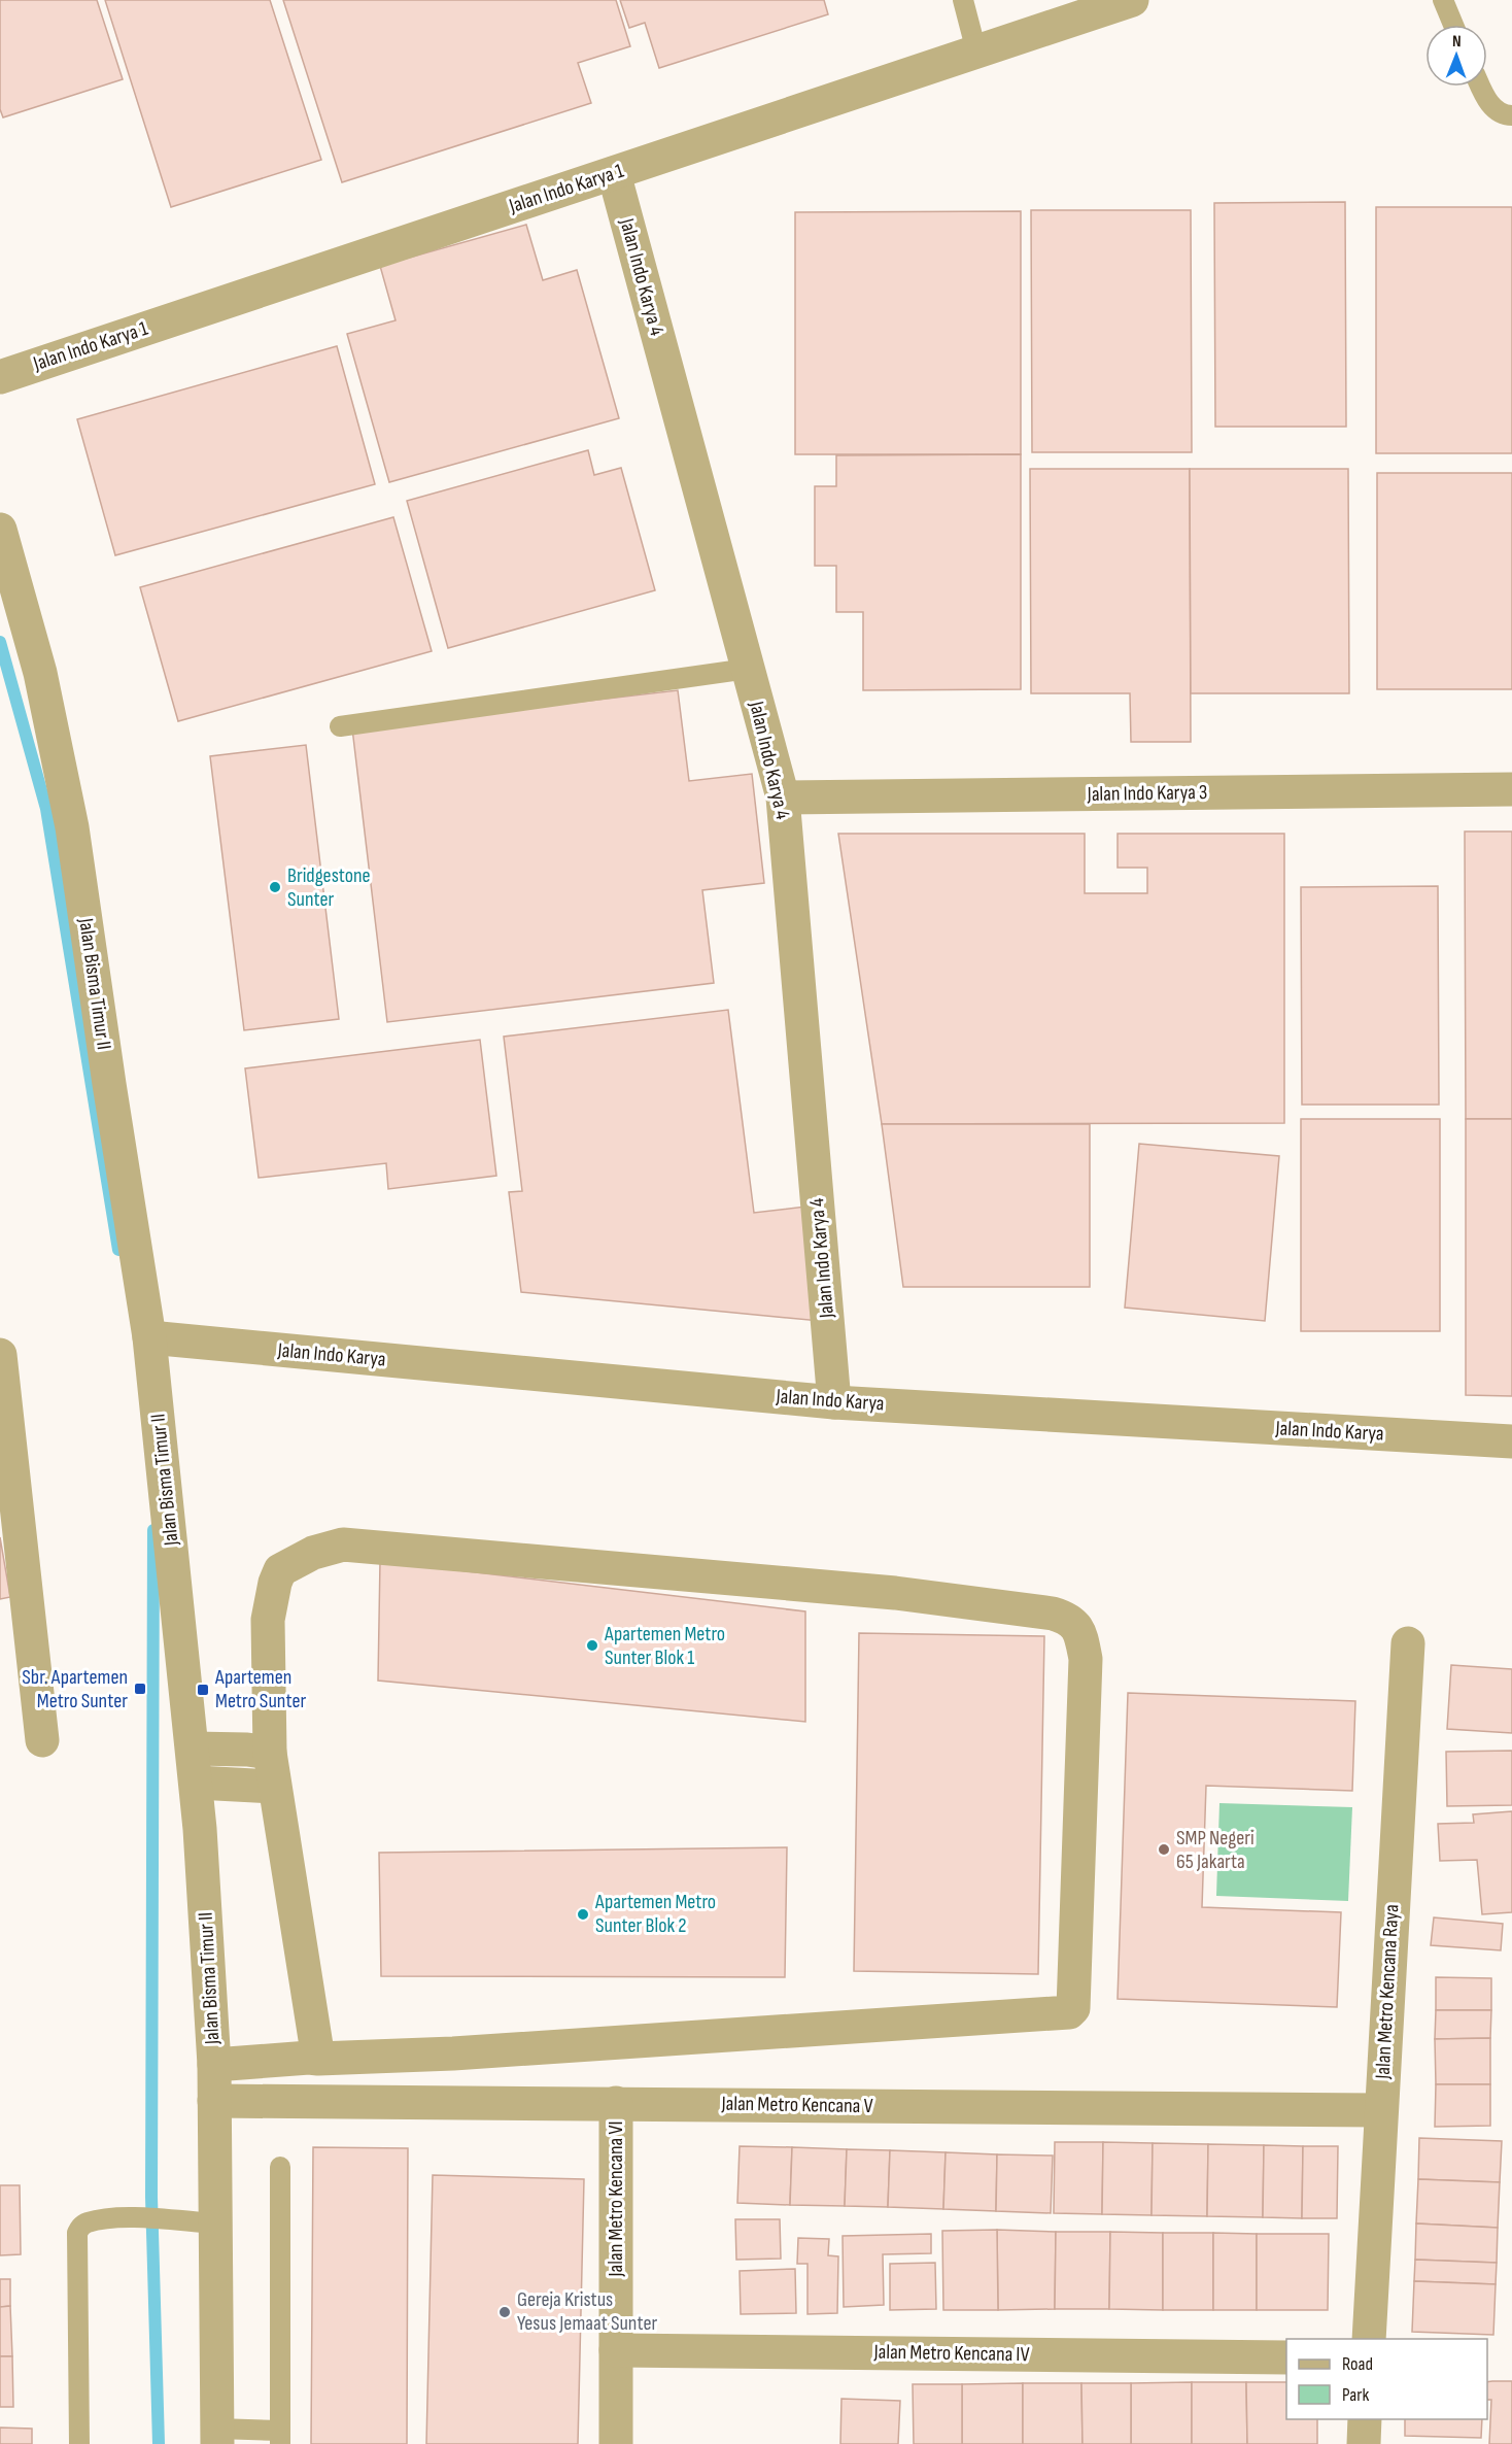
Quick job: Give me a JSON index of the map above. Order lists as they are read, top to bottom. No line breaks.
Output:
{"streets":{"street":["Jalan Indo Karya 1","Jalan Indo Karya 4","Jalan Indo Karya 3","Jalan Bisma Timur II","Jalan Indo Karya","Jalan Metro Kencana Raya","Jalan Metro Kencana V","Jalan Metro Kencana VI","Jalan Metro Kencana IV"]},"crossings":[["Jalan Indo Karya 1","Jalan Indo Karya 4"],["Jalan Indo Karya 4","Jalan Indo Karya 3"],["Jalan Indo Karya 4","Jalan Indo Karya"],["Jalan Bisma Timur II","Jalan Indo Karya"],["Jalan Bisma Timur II","Jalan Metro Kencana V"],["Jalan Metro Kencana Raya","Jalan Metro Kencana V"],["Jalan Metro Kencana V","Jalan Metro Kencana VI"],["Jalan Metro Kencana VI","Jalan Metro Kencana IV"]],"places":{"other":["Bridgestone Sunter","Apartemen Metro Sunter Blok 1","SMP Negeri 65 Jakarta","Apartemen Metro Sunter Blok 2","Gereja Kristus Yesus Jemaat Sunter"],"transit":["Sbr. Apartemen Metro Sunter","Apartemen Metro Sunter"]},"legend":["Road","Park"],"north":"top"}
